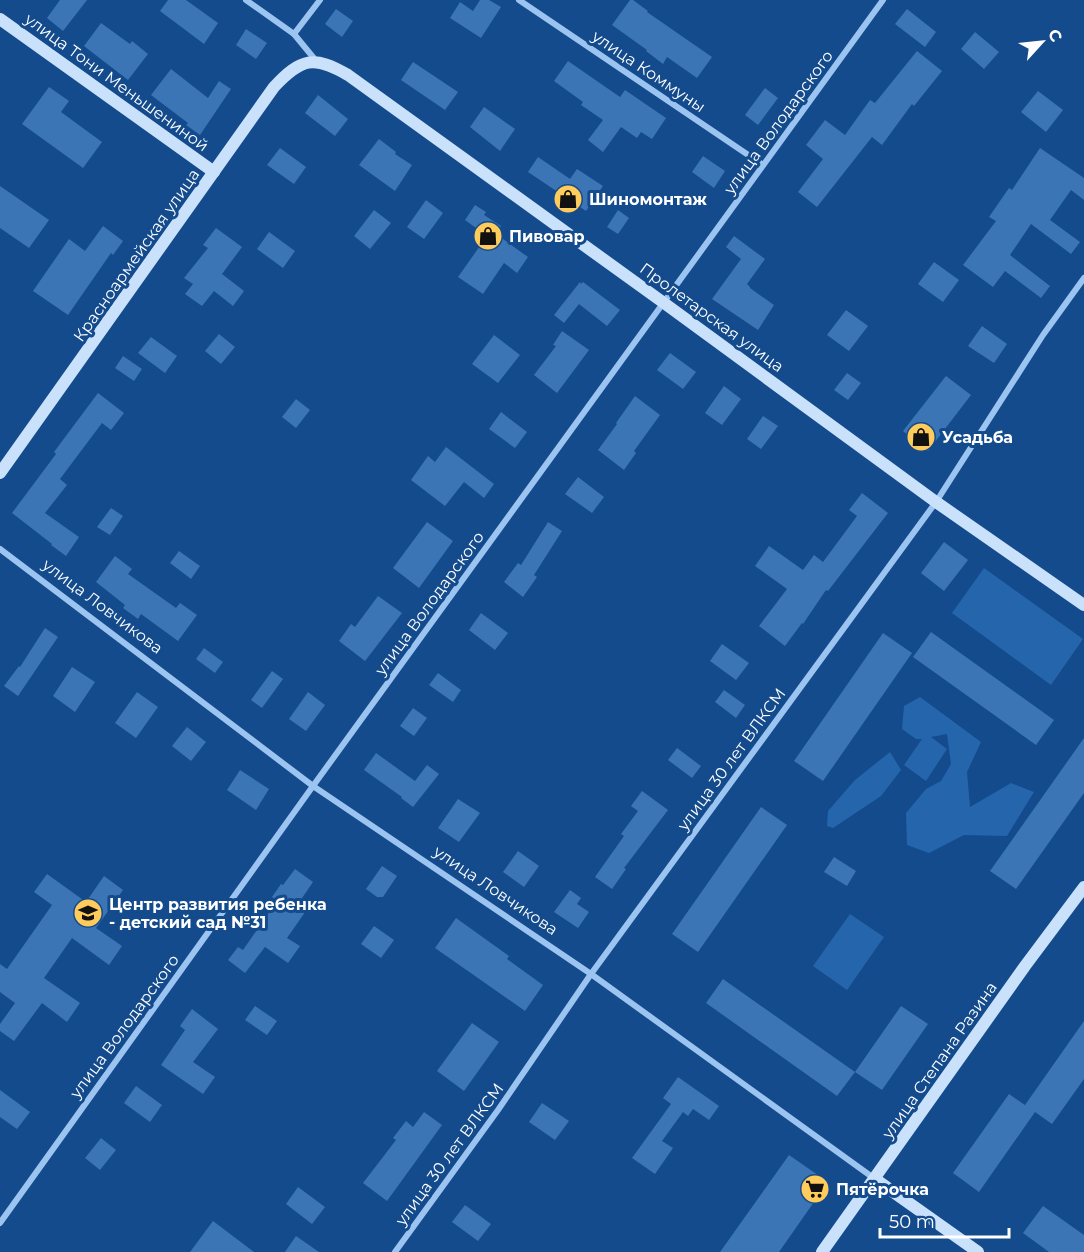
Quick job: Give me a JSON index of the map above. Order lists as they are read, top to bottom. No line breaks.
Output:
{"streets":{"street":["улица Коммуны","улица Тони Меньшениной","улица Володарского","Красноармейская улица","Пролетарская улица","улица Ловчикова","улица 30 лет ВЛКСМ","улица Степана Разина"]},"crossings":[["улица Коммуны","улица Володарского"],["улица Тони Меньшениной","Красноармейская улица"],["улица Володарского","Пролетарская улица"],["улица Володарского","улица Ловчикова"],["Красноармейская улица","Пролетарская улица"],["Пролетарская улица","улица 30 лет ВЛКСМ"],["улица Ловчикова","улица 30 лет ВЛКСМ"],["улица Ловчикова","улица Степана Разина"]],"places":{"shop":["Шиномонтаж","Пивовар","Усадьба"],"school or university":["Центр развития ребенка - детский сад №31"],"supermarket":["Пятёрочка"]},"scale_bar":"50 m","north":"top right"}
